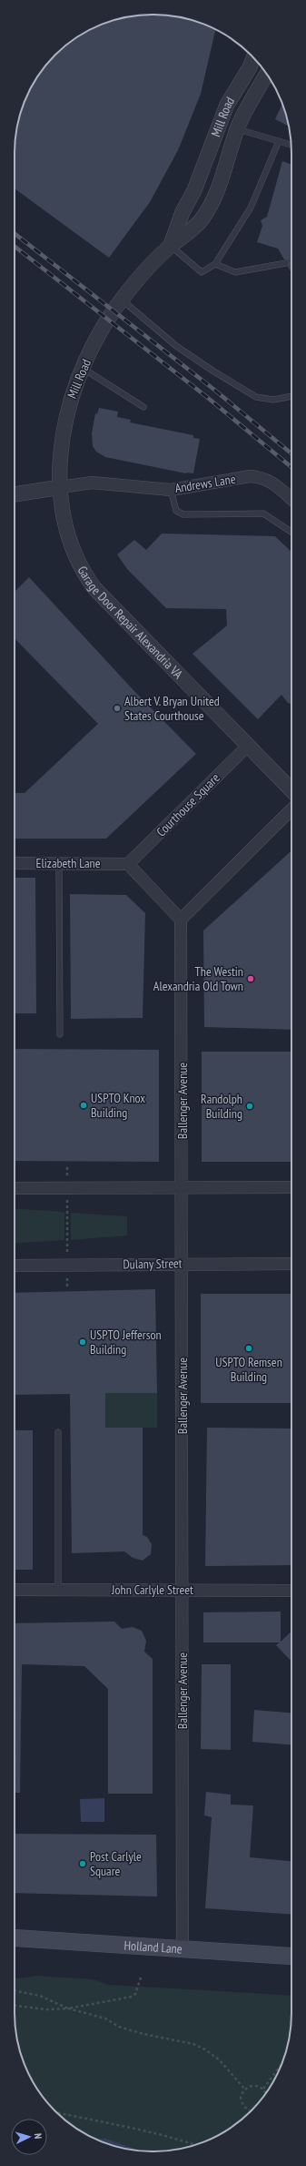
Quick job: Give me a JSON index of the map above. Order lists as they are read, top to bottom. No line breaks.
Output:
{"streets":{"main road":["Holland Lane"],"street":["Mill Road","Andrews Lane","Garage Door Repair Alexandria VA","Courthouse Square","Elizabeth Lane","Ballenger Avenue","Dulany Street","John Carlyle Street"]},"crossings":[["Mill Road","Andrews Lane"],["Mill Road","Garage Door Repair Alexandria VA"],["Garage Door Repair Alexandria VA","Courthouse Square"],["Courthouse Square","Elizabeth Lane"],["Ballenger Avenue","Dulany Street"],["Ballenger Avenue","John Carlyle Street"],["Ballenger Avenue","Holland Lane"]],"places":["Albert V. Bryan United States Courthouse","The Westin Alexandria Old Town","USPTO Knox Building","Randolph Building","USPTO Jefferson Building","USPTO Remsen Building","Post Carlyle Square"],"north":"right"}
